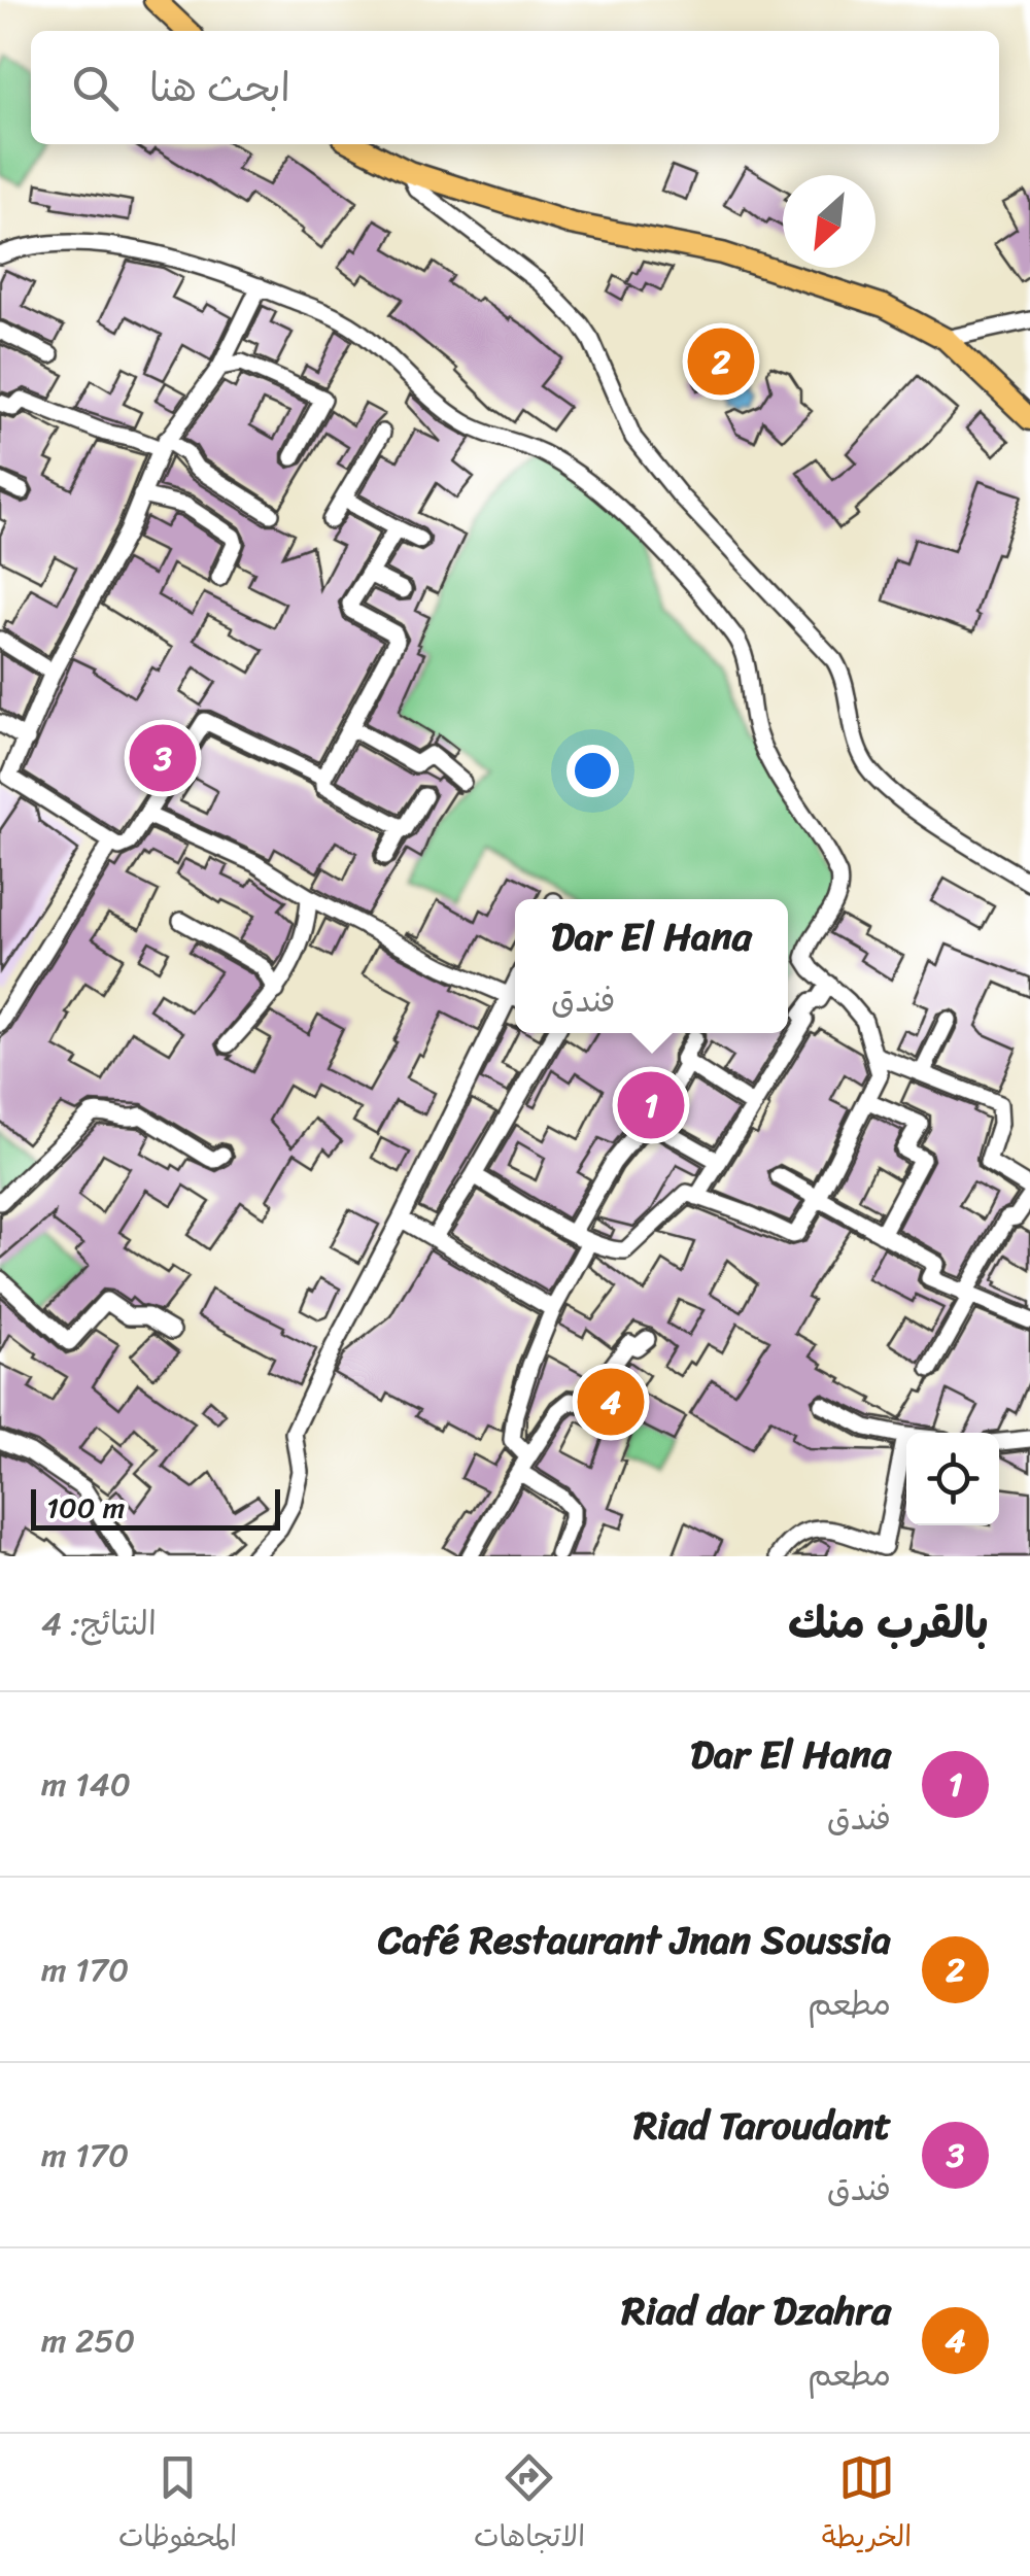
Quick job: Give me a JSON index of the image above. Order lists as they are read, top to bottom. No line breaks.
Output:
{"scale_bar":"100 m","north":"bottom left","page":{"search":"ابحث هنا","pins":["2","3","1","4"],"popup":["Dar El Hana","فندق"],"scale":"100 m","heading":["بالقرب منك","النتائج: 4"],"list":[{"mark":"1","name":"Dar El Hana","note":"فندق","value":"140 m"},{"mark":"2","name":"Café Restaurant Jnan Soussia","note":"مطعم","value":"170 m"},{"mark":"3","name":"Riad Taroudant","note":"فندق","value":"170 m"},{"mark":"4","name":"Riad dar Dzahra","note":"مطعم","value":"250 m"}],"nav":["الخريطة","الاتجاهات","المحفوظات"]}}
